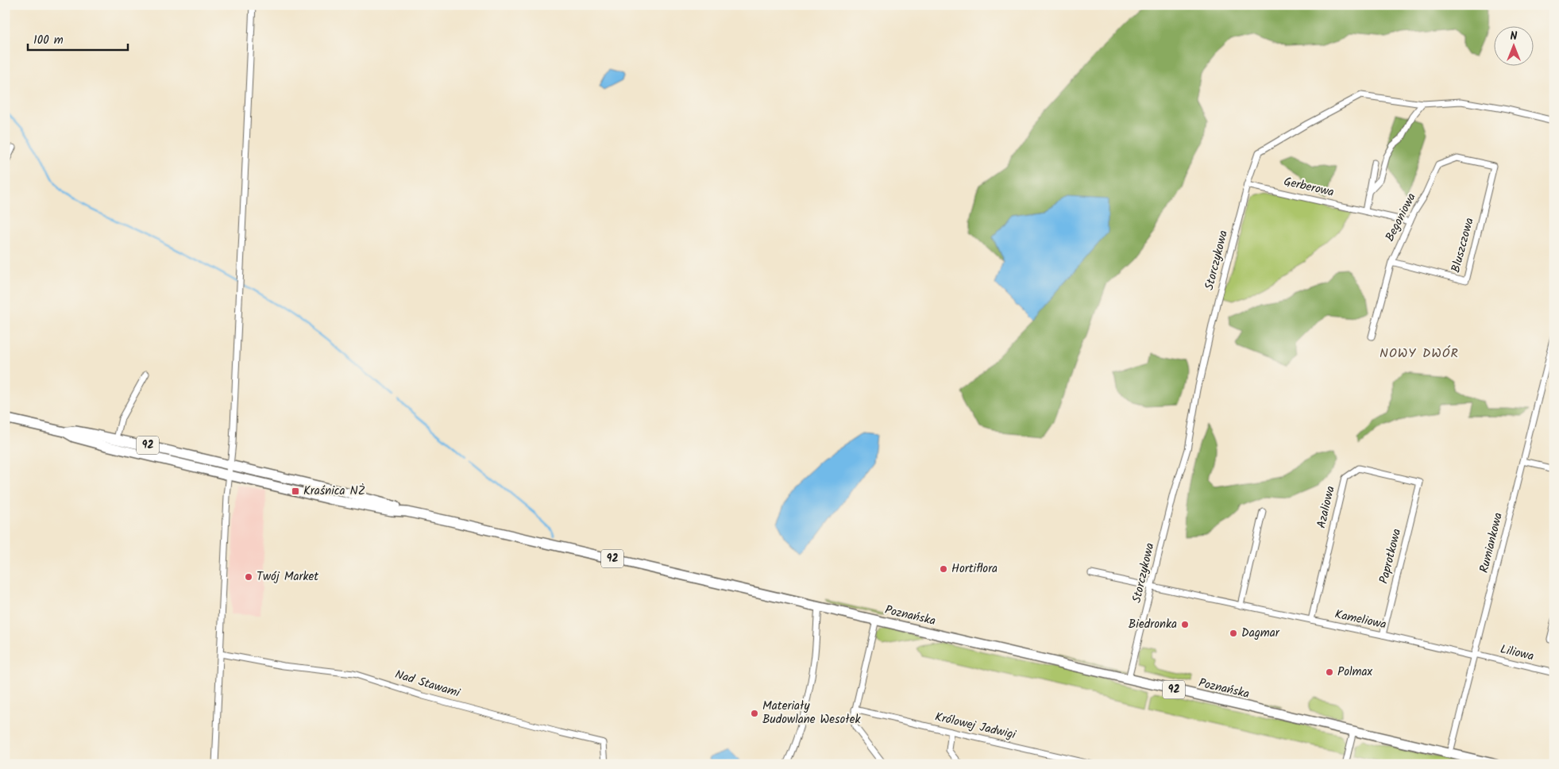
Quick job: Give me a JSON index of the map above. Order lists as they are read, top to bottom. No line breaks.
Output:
{"streets":{"main road":["92","Poznańska"],"street":["Gerberowa","Begoniowa","Bluszczowa","Storczykowa","Azaliowa","Rumiankowa","Paprotkowa","Kameliowa","Liliowa","Nad Stawami","Królowej Jadwigi"]},"crossings":[["Gerberowa","Begoniowa"],["Gerberowa","Storczykowa"],["Begoniowa","Bluszczowa"],["Storczykowa","Poznańska"],["Storczykowa","Kameliowa"],["92","Poznańska"],["Azaliowa","Paprotkowa"],["Azaliowa","Kameliowa"],["Rumiankowa","Poznańska"],["Rumiankowa","Kameliowa"],["Rumiankowa","Liliowa"],["Paprotkowa","Kameliowa"],["Kameliowa","Liliowa"]],"districts":["NOWY DWÓR"],"places":{"transit":["Kraśnica NŻ"],"other":["Hortiflora","Twój Market","Biedronka","Dagmar","Polmax","Materiały Budowlane Wesołek"]},"scale_bar":"100 m","north":"top"}
